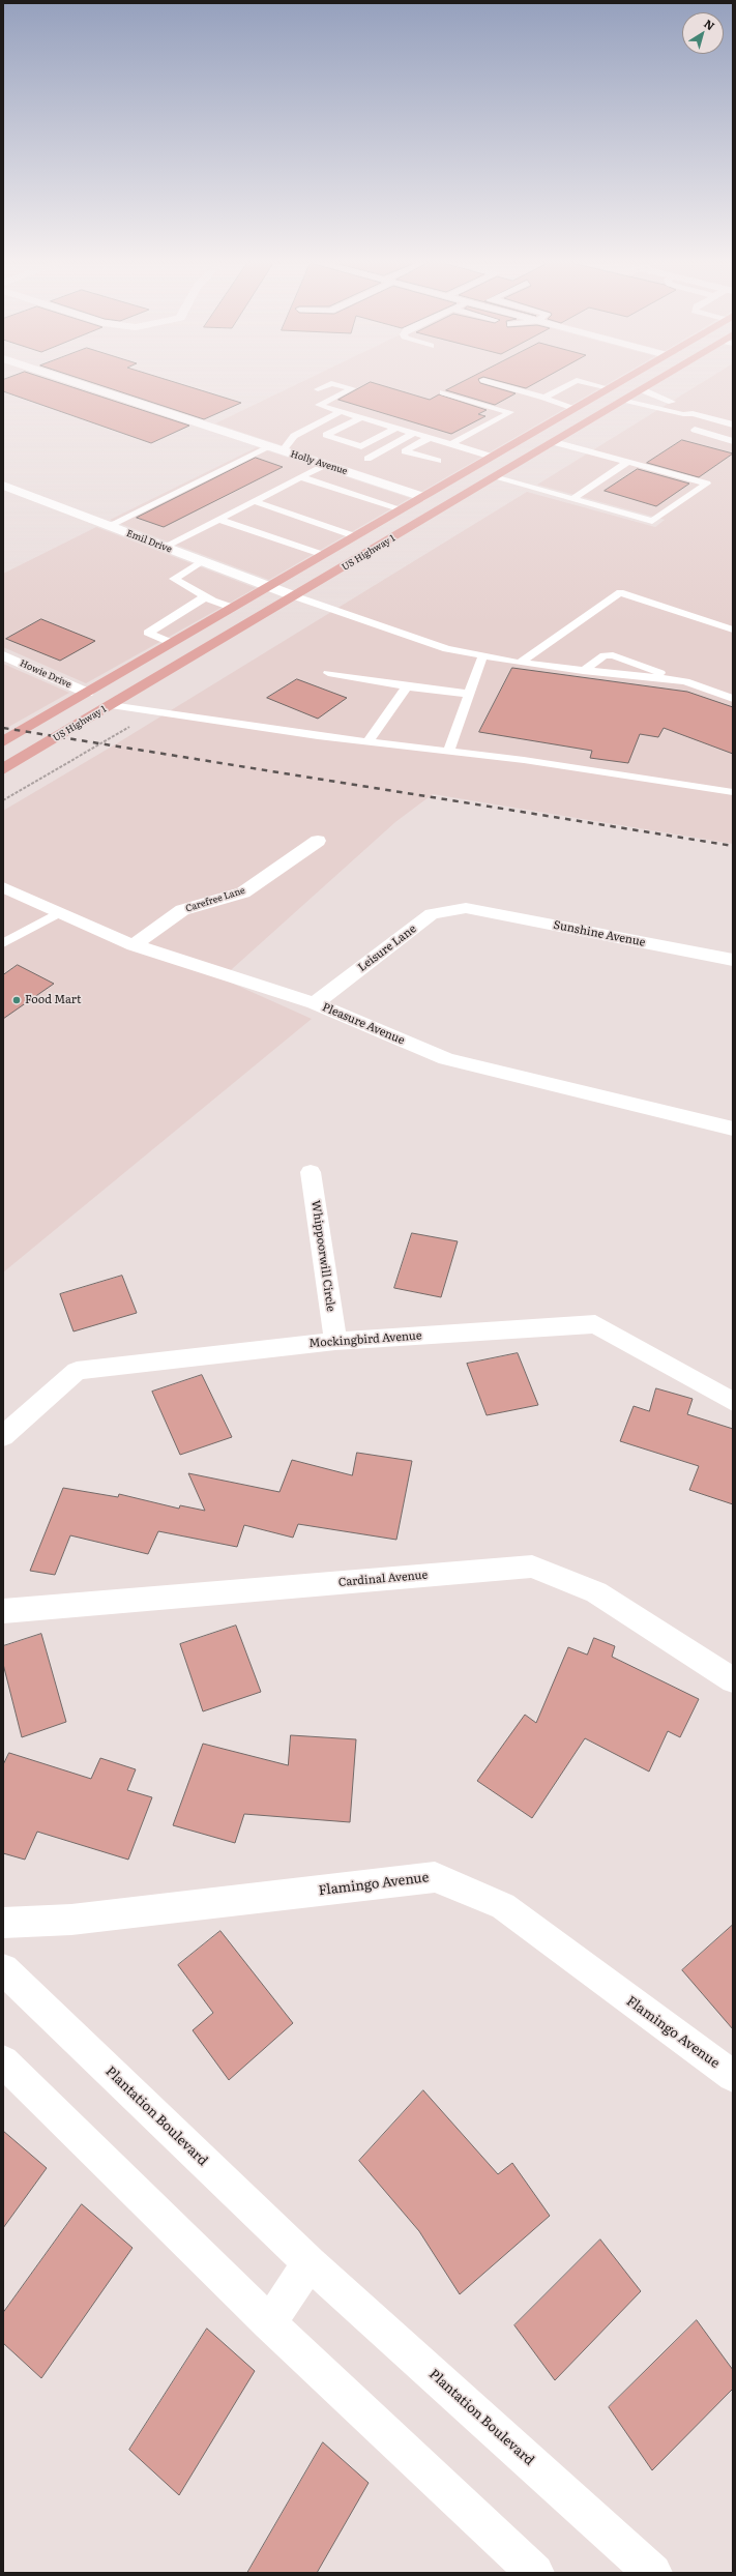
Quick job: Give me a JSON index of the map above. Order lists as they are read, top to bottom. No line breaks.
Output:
{"streets":{"main road":["US Highway 1"],"street":["Holly Avenue","Emil Drive","Howie Drive","Carefree Lane","Sunshine Avenue","Leisure Lane","Pleasure Avenue","Whippoorwill Circle","Mockingbird Avenue","Cardinal Avenue","Flamingo Avenue","Plantation Boulevard"]},"crossings":[["Holly Avenue","US Highway 1"],["Emil Drive","US Highway 1"],["US Highway 1","Howie Drive"],["Carefree Lane","Pleasure Avenue"],["Sunshine Avenue","Leisure Lane"],["Leisure Lane","Pleasure Avenue"],["Whippoorwill Circle","Mockingbird Avenue"]],"places":["Food Mart"],"north":"top right"}
